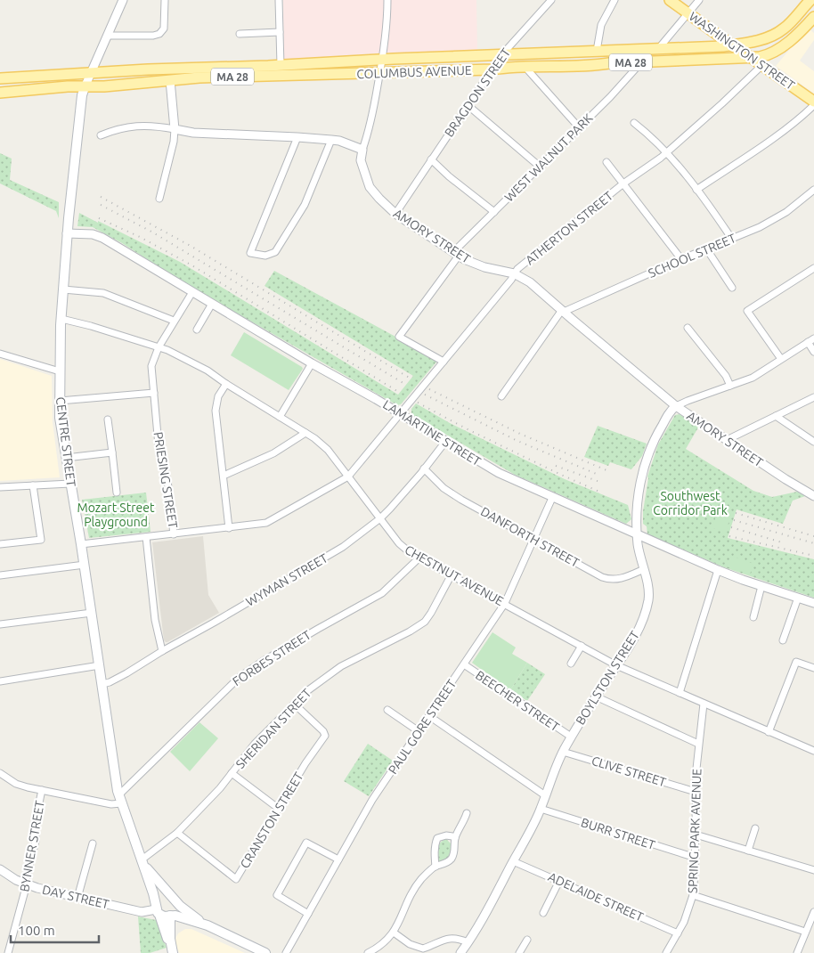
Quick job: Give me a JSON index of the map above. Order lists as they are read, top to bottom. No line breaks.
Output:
{"streets":{"main road":["WASHINGTON STREET","MA 28","COLUMBUS AVENUE","CENTRE STREET"],"street":["BRAGDON STREET","WEST WALNUT PARK","ATHERTON STREET","AMORY STREET","SCHOOL STREET","LAMARTINE STREET","PRIESING STREET","DANFORTH STREET","CHESTNUT AVENUE","WYMAN STREET","FORBES STREET","BOYLSTON STREET","BEECHER STREET","PAUL GORE STREET","SHERIDAN STREET","CLIVE STREET","CRANSTON STREET","SPRING PARK AVENUE","BURR STREET","BYNNER STREET","DAY STREET","ADELAIDE STREET"]},"crossings":[["WASHINGTON STREET","COLUMBUS AVENUE"],["WASHINGTON STREET","ATHERTON STREET"],["COLUMBUS AVENUE","BRAGDON STREET"],["COLUMBUS AVENUE","WEST WALNUT PARK"],["COLUMBUS AVENUE","CENTRE STREET"],["BRAGDON STREET","AMORY STREET"],["WEST WALNUT PARK","ATHERTON STREET"],["WEST WALNUT PARK","AMORY STREET"],["ATHERTON STREET","AMORY STREET"],["ATHERTON STREET","LAMARTINE STREET"],["ATHERTON STREET","CENTRE STREET"],["ATHERTON STREET","PRIESING STREET"],["ATHERTON STREET","CHESTNUT AVENUE"],["AMORY STREET","SCHOOL STREET"],["AMORY STREET","BOYLSTON STREET"],["LAMARTINE STREET","CENTRE STREET"],["LAMARTINE STREET","PRIESING STREET"],["LAMARTINE STREET","WYMAN STREET"],["LAMARTINE STREET","BOYLSTON STREET"],["LAMARTINE STREET","PAUL GORE STREET"],["CENTRE STREET","CHESTNUT AVENUE"],["CENTRE STREET","WYMAN STREET"],["CENTRE STREET","FORBES STREET"],["CENTRE STREET","SHERIDAN STREET"],["CENTRE STREET","DAY STREET"],["PRIESING STREET","CHESTNUT AVENUE"],["DANFORTH STREET","WYMAN STREET"],["DANFORTH STREET","BOYLSTON STREET"],["DANFORTH STREET","PAUL GORE STREET"],["CHESTNUT AVENUE","WYMAN STREET"],["CHESTNUT AVENUE","FORBES STREET"],["CHESTNUT AVENUE","BOYLSTON STREET"],["CHESTNUT AVENUE","PAUL GORE STREET"],["CHESTNUT AVENUE","SHERIDAN STREET"],["CHESTNUT AVENUE","SPRING PARK AVENUE"],["BOYLSTON STREET","BEECHER STREET"],["BOYLSTON STREET","CLIVE STREET"],["BOYLSTON STREET","BURR STREET"],["BOYLSTON STREET","ADELAIDE STREET"],["BEECHER STREET","PAUL GORE STREET"],["SHERIDAN STREET","CRANSTON STREET"],["CLIVE STREET","SPRING PARK AVENUE"],["SPRING PARK AVENUE","BURR STREET"],["SPRING PARK AVENUE","ADELAIDE STREET"],["BYNNER STREET","DAY STREET"]],"parks":["Southwest Corridor Park","Mozart Street Playground"],"scale_bar":"100 m"}
